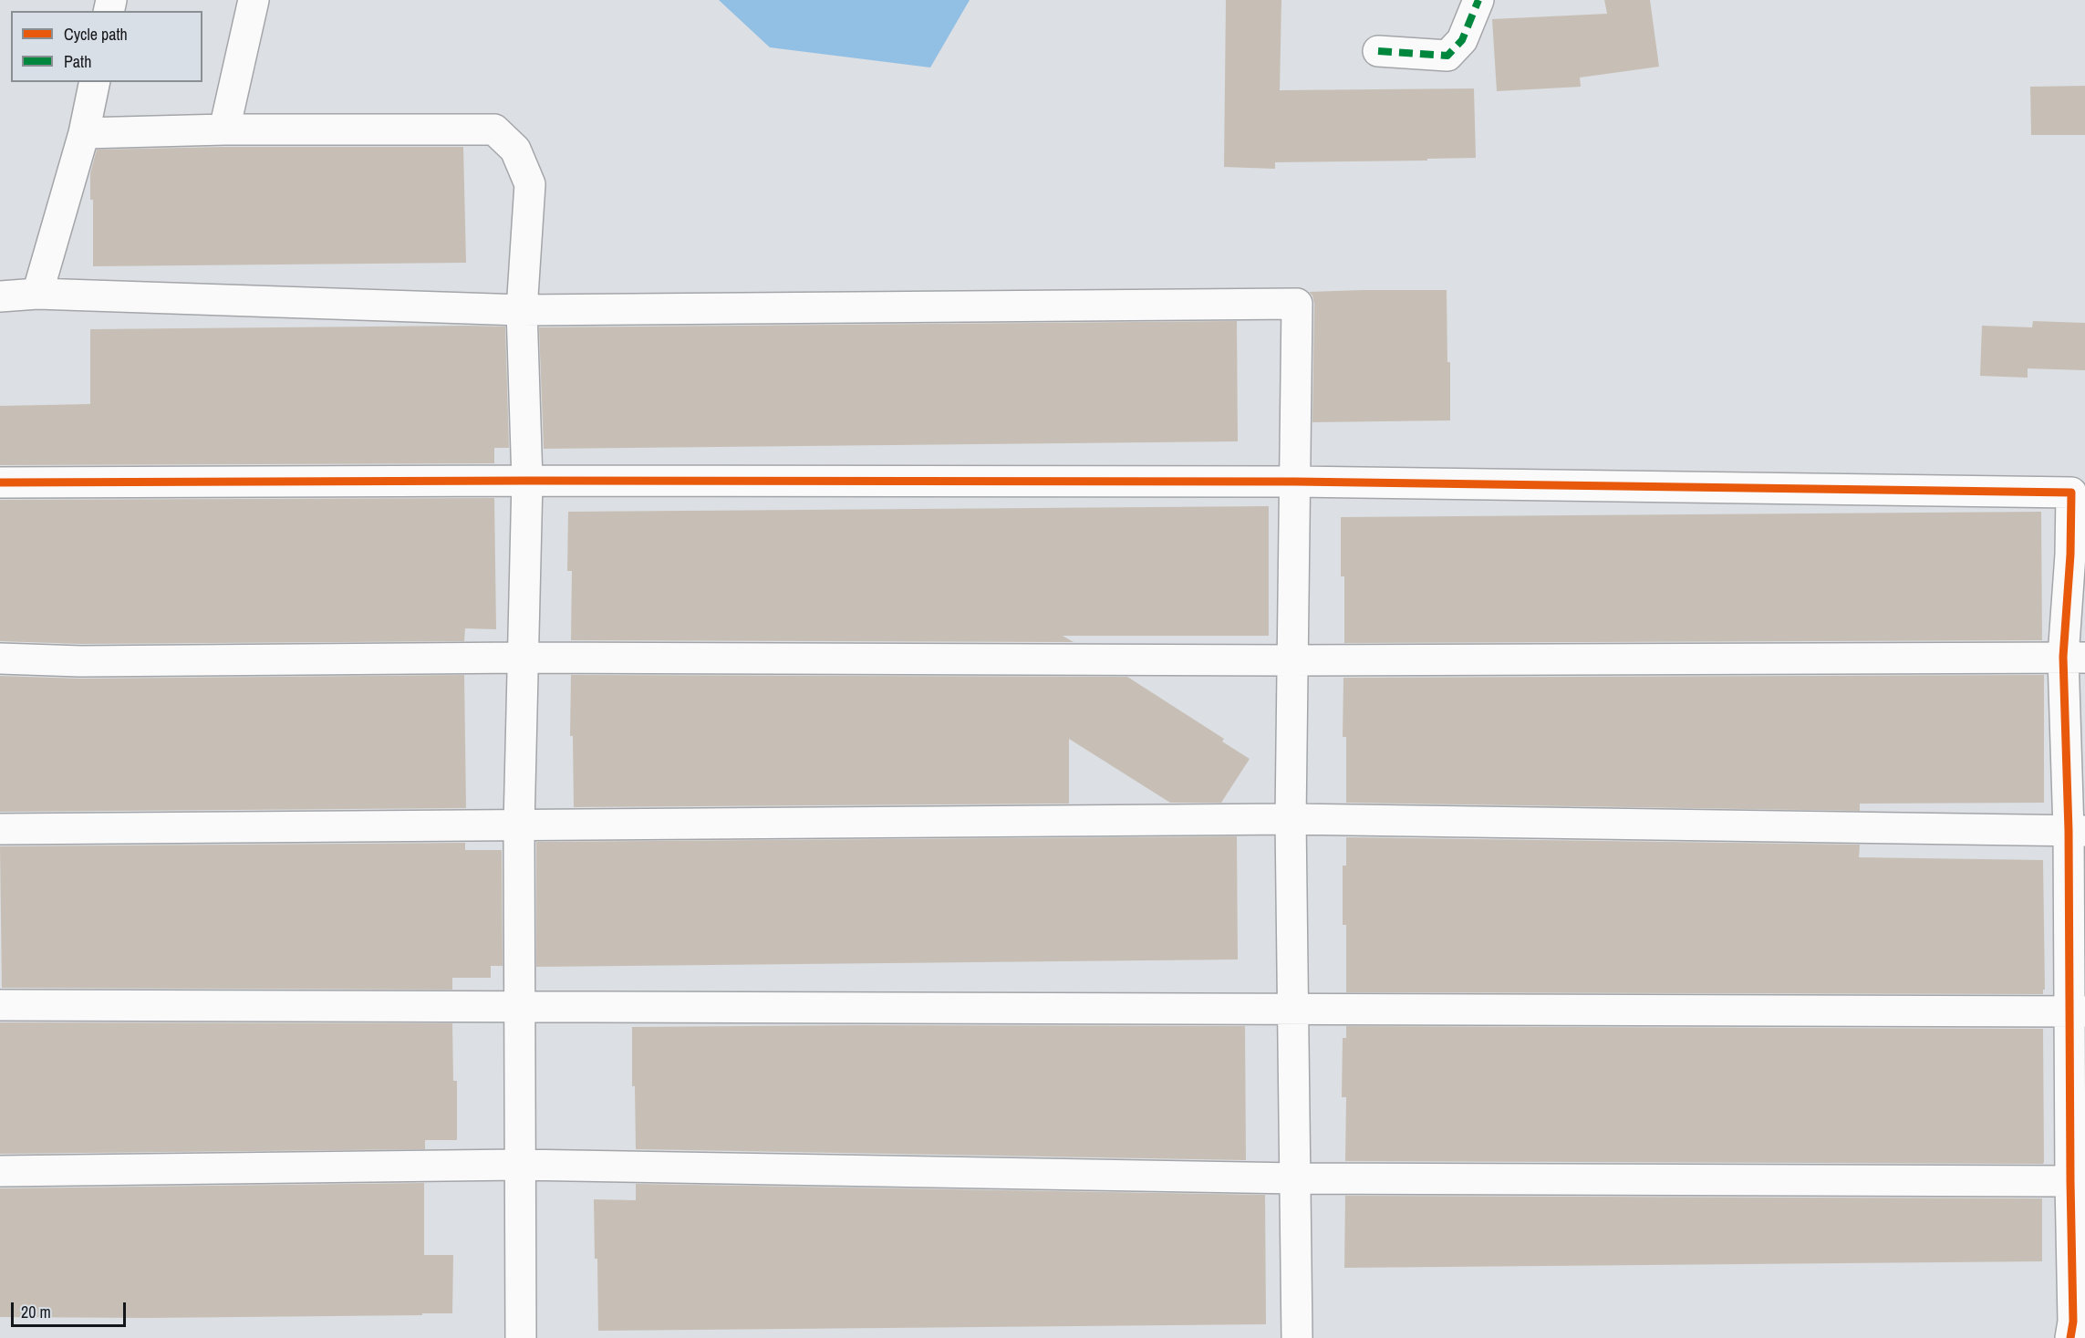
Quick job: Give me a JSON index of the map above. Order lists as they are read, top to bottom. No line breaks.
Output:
{"legend":["Cycle path","Path"],"scale_bar":"20 m"}
